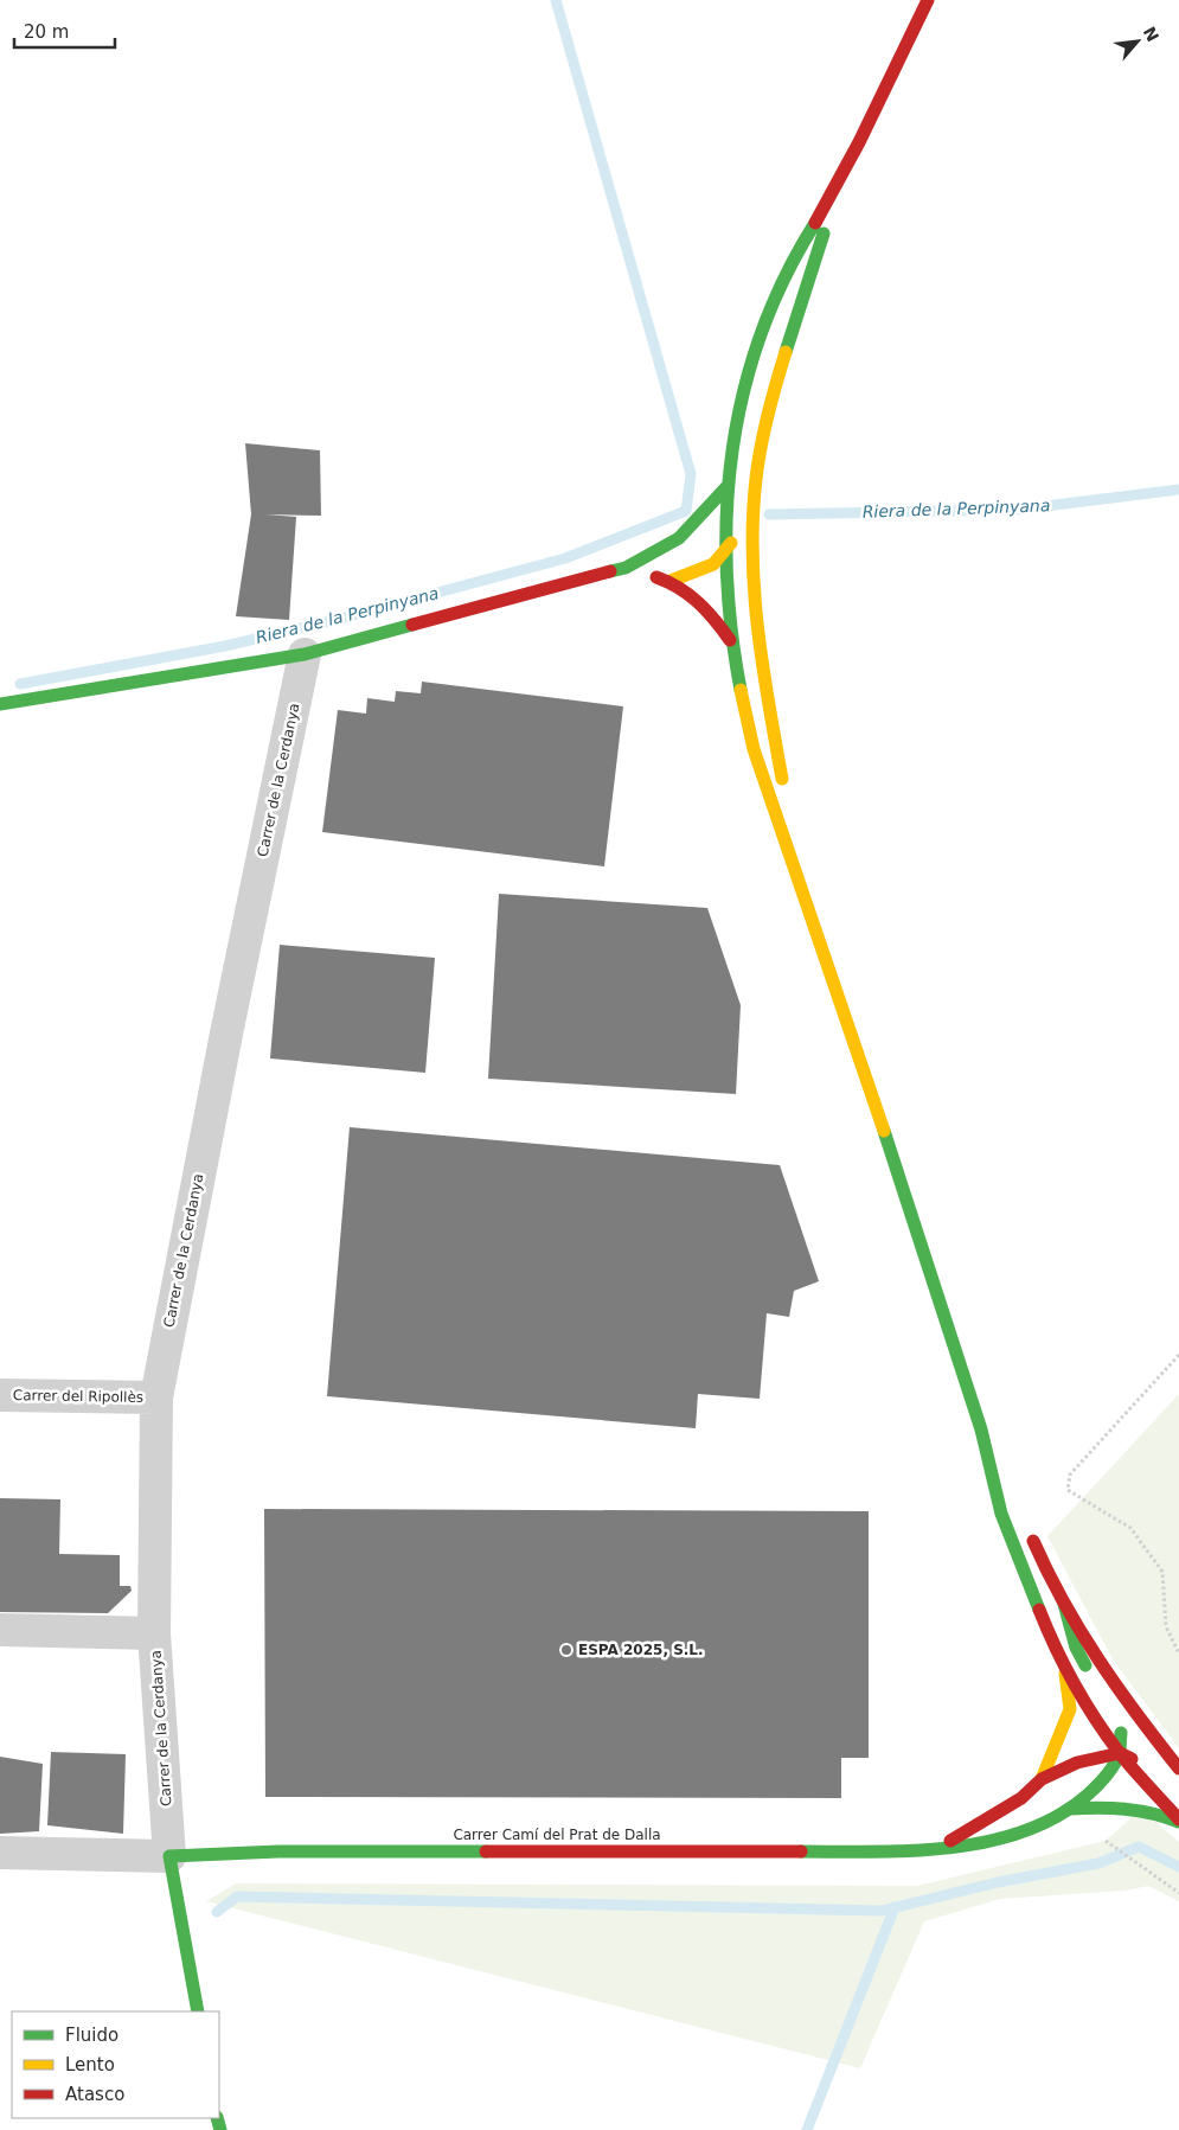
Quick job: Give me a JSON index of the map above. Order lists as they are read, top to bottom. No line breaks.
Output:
{"streets":{"street":["Carrer de la Cerdanya","Carrer del Ripollès","Carrer Camí del Prat de Dalla"]},"crossings":[["Carrer de la Cerdanya","Carrer del Ripollès"],["Carrer de la Cerdanya","Carrer Camí del Prat de Dalla"]],"water":["Riera de la Perpinyana"],"places":["ESPA 2025, S.L."],"legend":["Fluido","Lento","Atasco"],"scale_bar":"20 m","north":"top right"}
